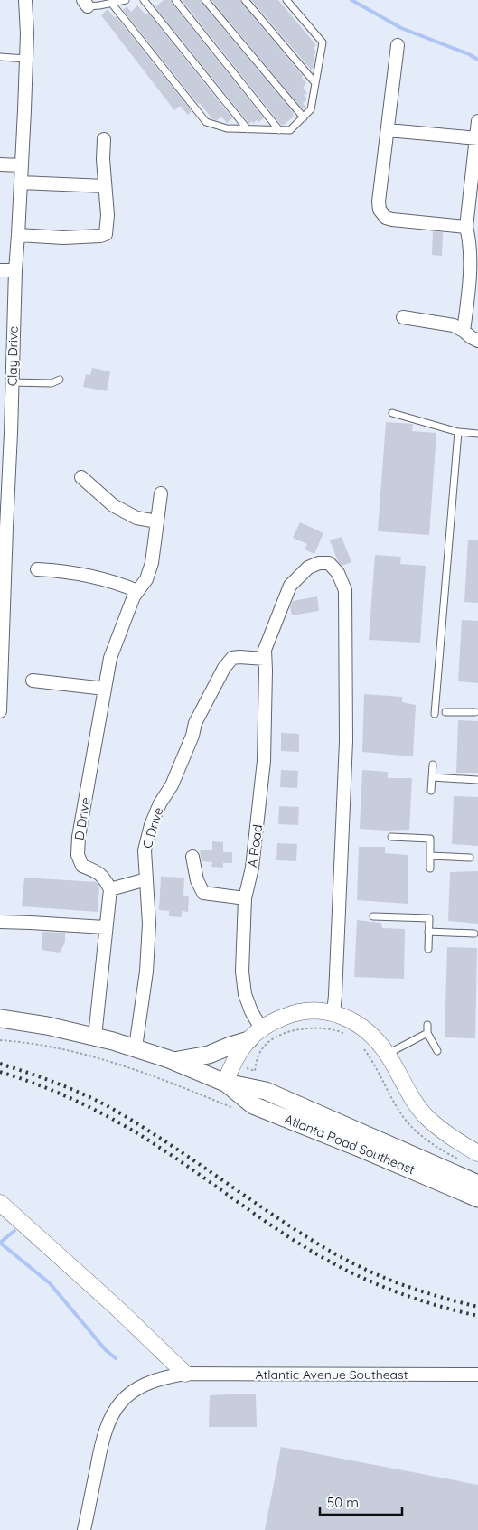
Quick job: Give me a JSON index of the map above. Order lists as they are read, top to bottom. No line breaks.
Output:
{"streets":{"main road":["Atlanta Road Southeast"],"street":["Clay Drive","D Drive","C Drive","A Road","Atlantic Avenue Southeast"]},"crossings":[["C Drive","A Road"],["C Drive","Atlanta Road Southeast"]],"scale_bar":"50 m"}
